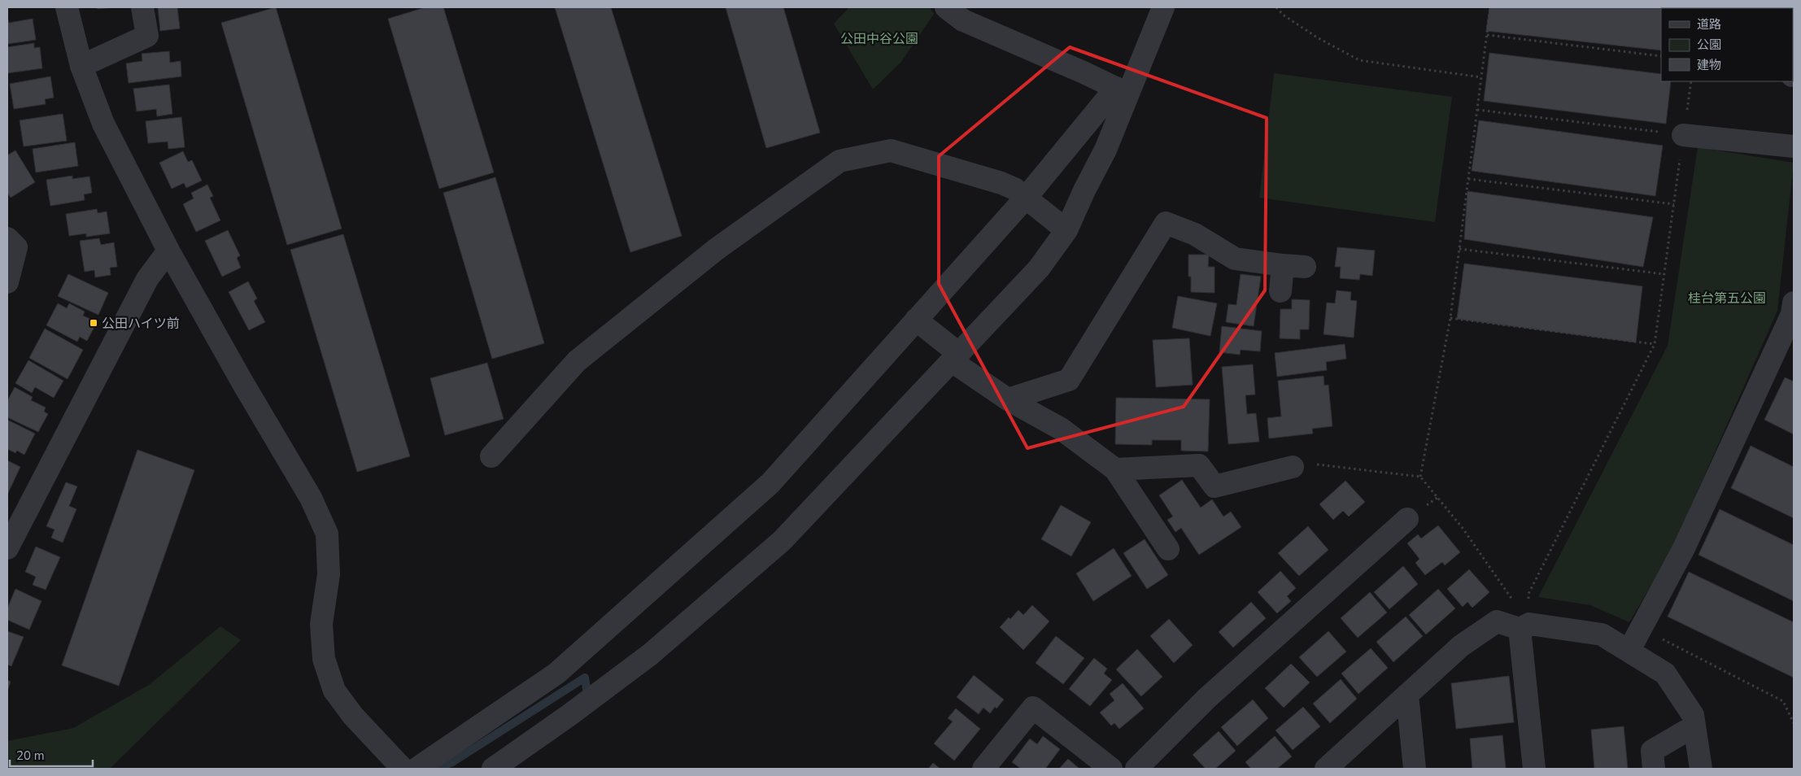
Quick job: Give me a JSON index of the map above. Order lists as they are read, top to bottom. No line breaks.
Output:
{"parks":["公田中谷公園","桂台第五公園"],"places":{"transit":["公田ハイツ前"]},"legend":["道路","公園","建物"],"scale_bar":"20 m"}
